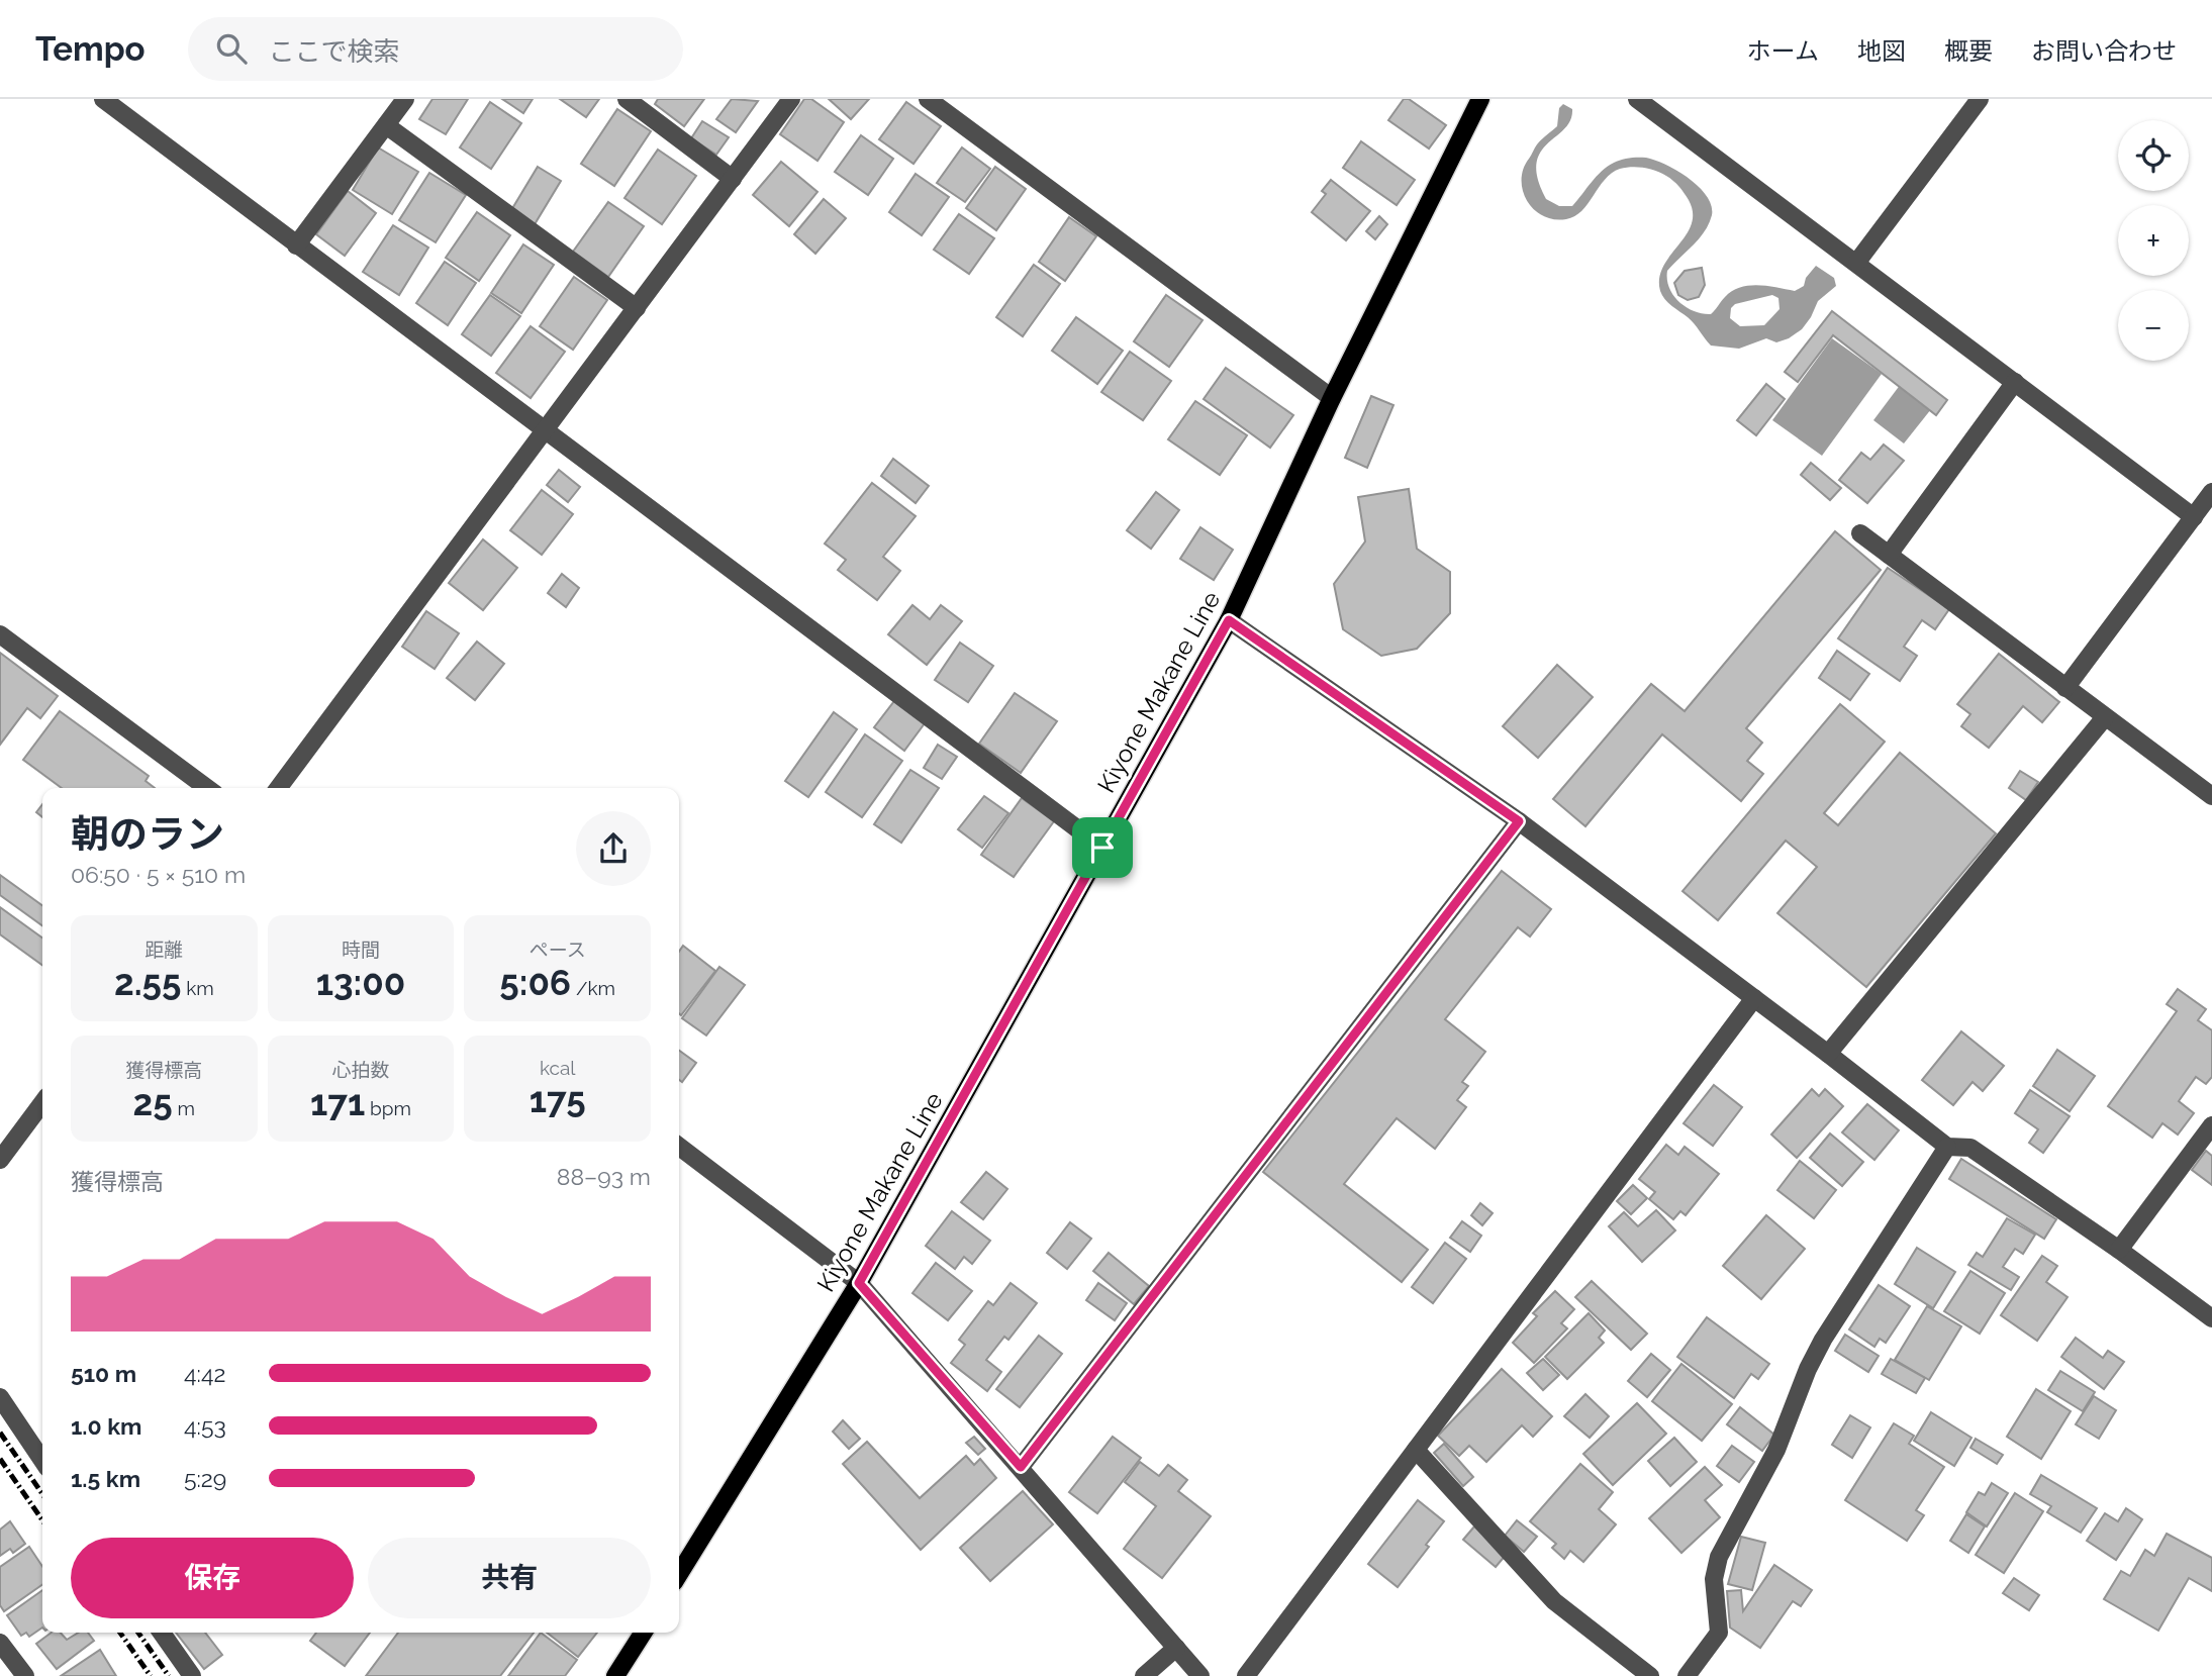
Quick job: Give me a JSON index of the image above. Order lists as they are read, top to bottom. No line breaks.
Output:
{"streets":{"main road":["Kiyone Makane Line"]},"page":{"header":"Tempo","search":"ここで検索","nav":["ホーム","地図","概要","お問い合わせ"],"map_buttons":["+","−"],"heading":["朝のラン","06:50 · 5 × 510 m"],"stats":[["距離","2.55 km"],["時間","13:00"],["ペース","5:06 /km"],["獲得標高","25 m"],["心拍数","171 bpm"],["kcal","175"]],"chart":["獲得標高","88–93 m"],"list":[{"name":"510 m","note":"4:42"},{"name":"1.0 km","note":"4:53"},{"name":"1.5 km","note":"5:29"}],"buttons":["保存","共有"]}}
